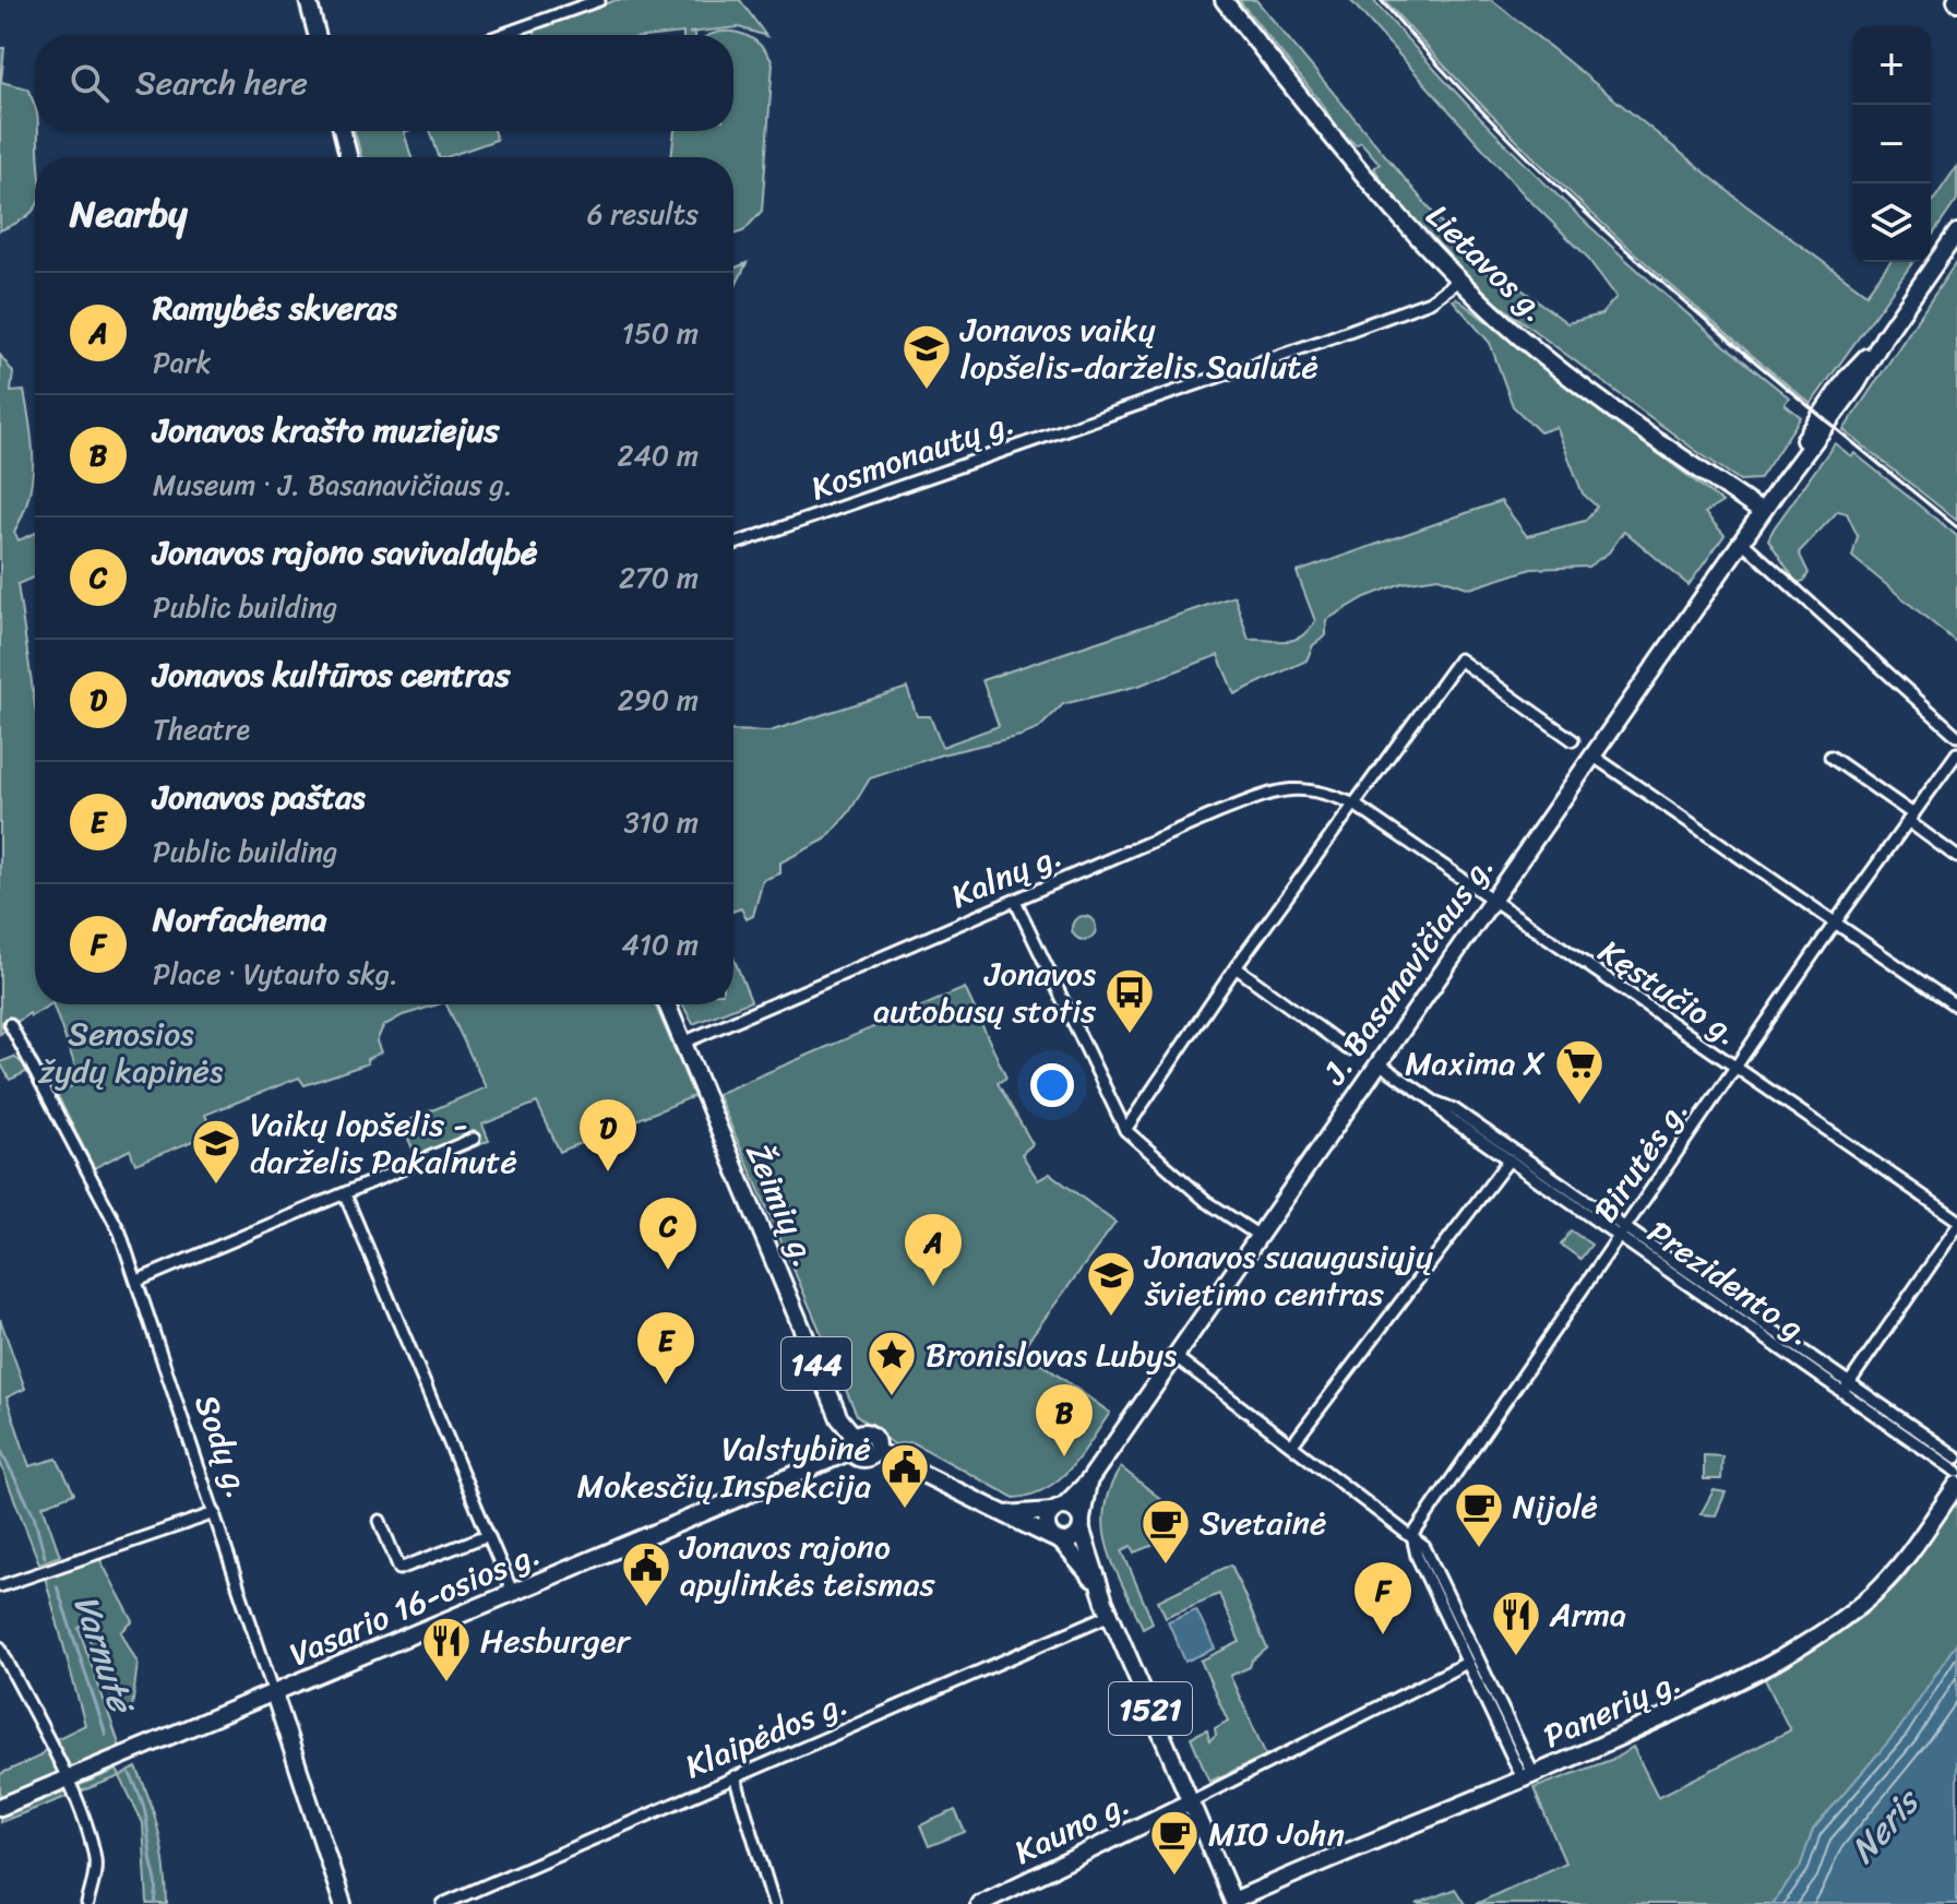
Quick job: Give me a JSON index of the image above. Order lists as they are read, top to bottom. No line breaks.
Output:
{"streets":{"main road":["Lietavos g.","J. Basanavičiaus g.","Žeimių g.","144","Sodų g.","Vasario 16-osios g.","1521","Panerių g.","Kauno g."],"street":["Kosmonautų g.","Kalnų g.","Kęstučio g.","Birutės g.","Prezidento g.","Klaipėdos g."]},"crossings":[["Lietavos g.","Kosmonautų g."],["Lietavos g.","J. Basanavičiaus g."],["Kalnų g.","Kęstučio g."],["Kalnų g.","Žeimių g."],["J. Basanavičiaus g.","Kęstučio g."],["J. Basanavičiaus g.","Prezidento g."],["J. Basanavičiaus g.","1521"],["Kęstučio g.","Birutės g."],["Birutės g.","Prezidento g."],["Žeimių g.","Vasario 16-osios g."],["Sodų g.","Vasario 16-osios g."],["1521","Panerių g."],["1521","Klaipėdos g."],["1521","Kauno g."]],"water":["Varnutė","Neris"],"parks":["Senosios žydų kapinės"],"places":{"school or university":["Jonavos vaikų lopšelis-darželis Saulutė","Vaikų lopšelis - darželis Pakalnutė","Jonavos suaugusiųjų švietimo centras"],"bus stop":["Jonavos autobusų stotis"],"supermarket":["Maxima X"],"place":["Bronislovas Lubys"],"public building":["Valstybinė Mokesčių Inspekcija","Jonavos rajono apylinkės teismas"],"cafe":["Nijolė","Svetainė","MIO John"],"restaurant":["Arma","Hesburger"]},"page":{"map_buttons":["+","−"],"search":"Search here","heading":["Nearby","6 results"],"list":[{"mark":"A","name":"Ramybės skveras","note":"Park","value":"150 m"},{"mark":"B","name":"Jonavos krašto muziejus","note":"Museum · J. Basanavičiaus g.","value":"240 m"},{"mark":"C","name":"Jonavos rajono savivaldybė","note":"Public building","value":"270 m"},{"mark":"D","name":"Jonavos kultūros centras","note":"Theatre","value":"290 m"},{"mark":"E","name":"Jonavos paštas","note":"Public building","value":"310 m"},{"mark":"F","name":"Norfachema","note":"Place · Vytauto skg.","value":"410 m"}],"pins":["D","C","A","E","B","F"]}}
